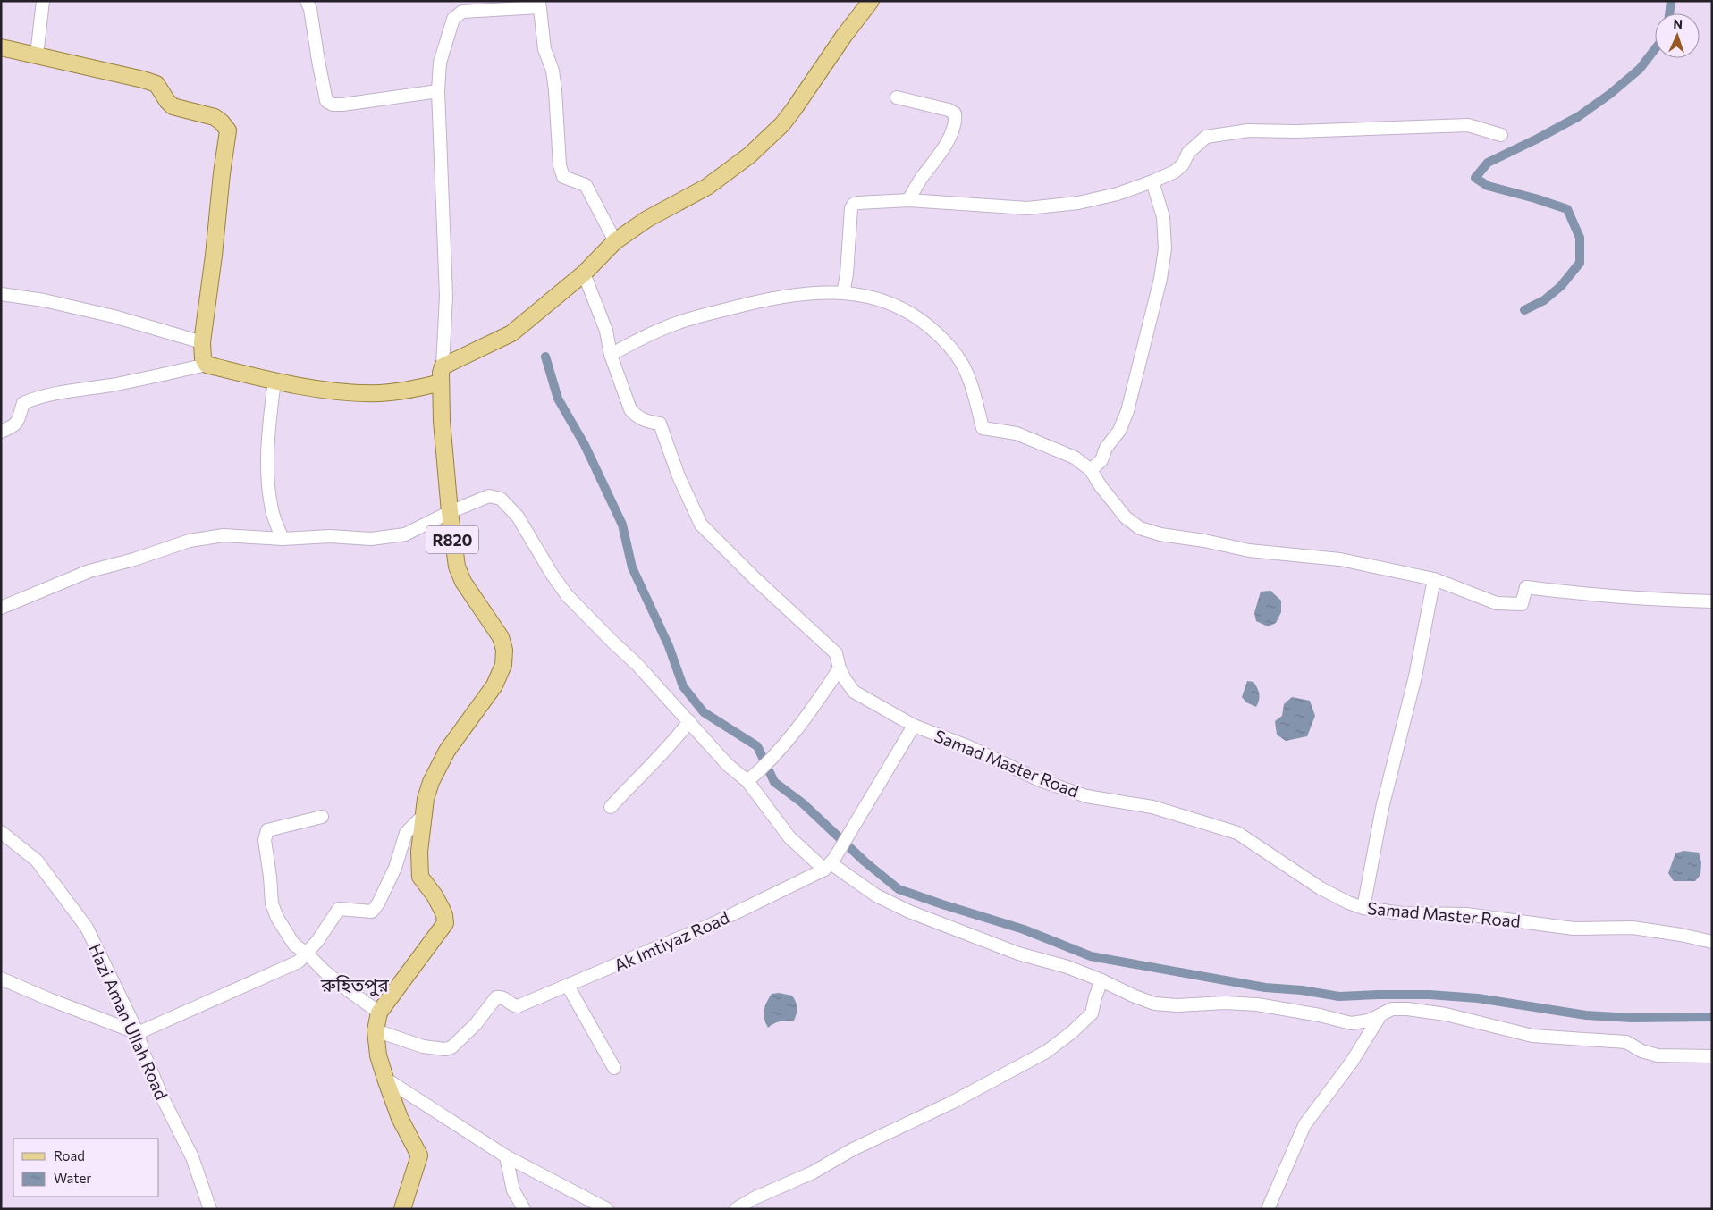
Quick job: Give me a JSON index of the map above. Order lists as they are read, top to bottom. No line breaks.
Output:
{"streets":{"main road":["R820"],"street":["Samad Master Road","Ak Imtiyaz Road","Hazi Aman Ullah Road"]},"crossings":[["R820","Ak Imtiyaz Road"]],"districts":["রুহিতপুর"],"legend":["Road","Water"],"north":"top"}
